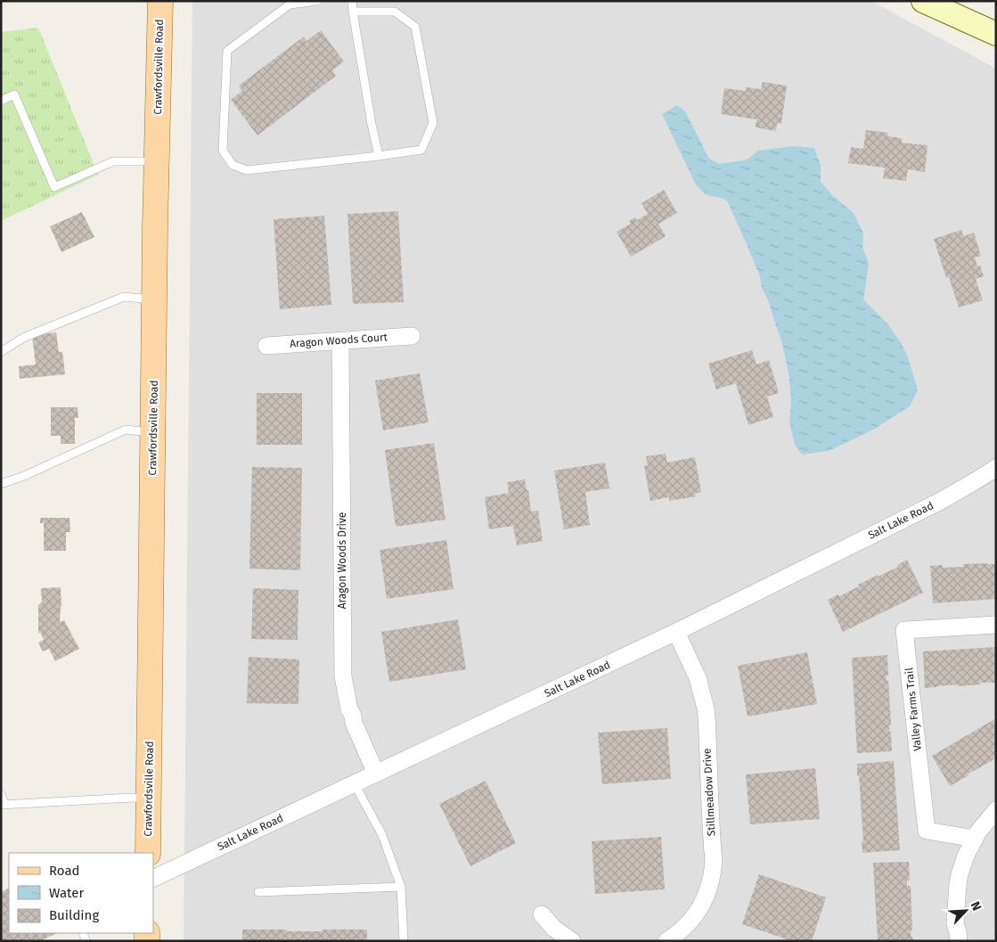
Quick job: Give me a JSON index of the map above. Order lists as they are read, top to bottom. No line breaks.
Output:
{"streets":{"main road":["Crawfordsville Road"],"street":["Aragon Woods Court","Salt Lake Road","Aragon Woods Drive","Valley Farms Trail","Stillmeadow Drive"]},"crossings":[["Aragon Woods Court","Aragon Woods Drive"],["Salt Lake Road","Aragon Woods Drive"],["Salt Lake Road","Stillmeadow Drive"]],"legend":["Road","Water","Building"],"north":"top right"}
